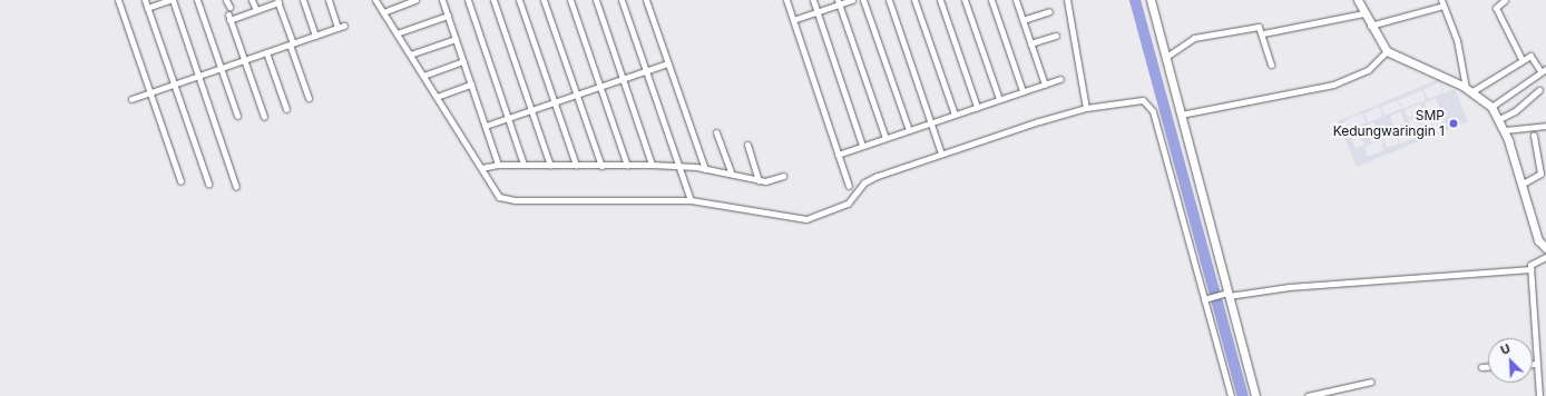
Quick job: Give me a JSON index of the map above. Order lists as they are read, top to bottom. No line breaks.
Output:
{"places":["SMP Kedungwaringin 1"],"north":"top left"}
